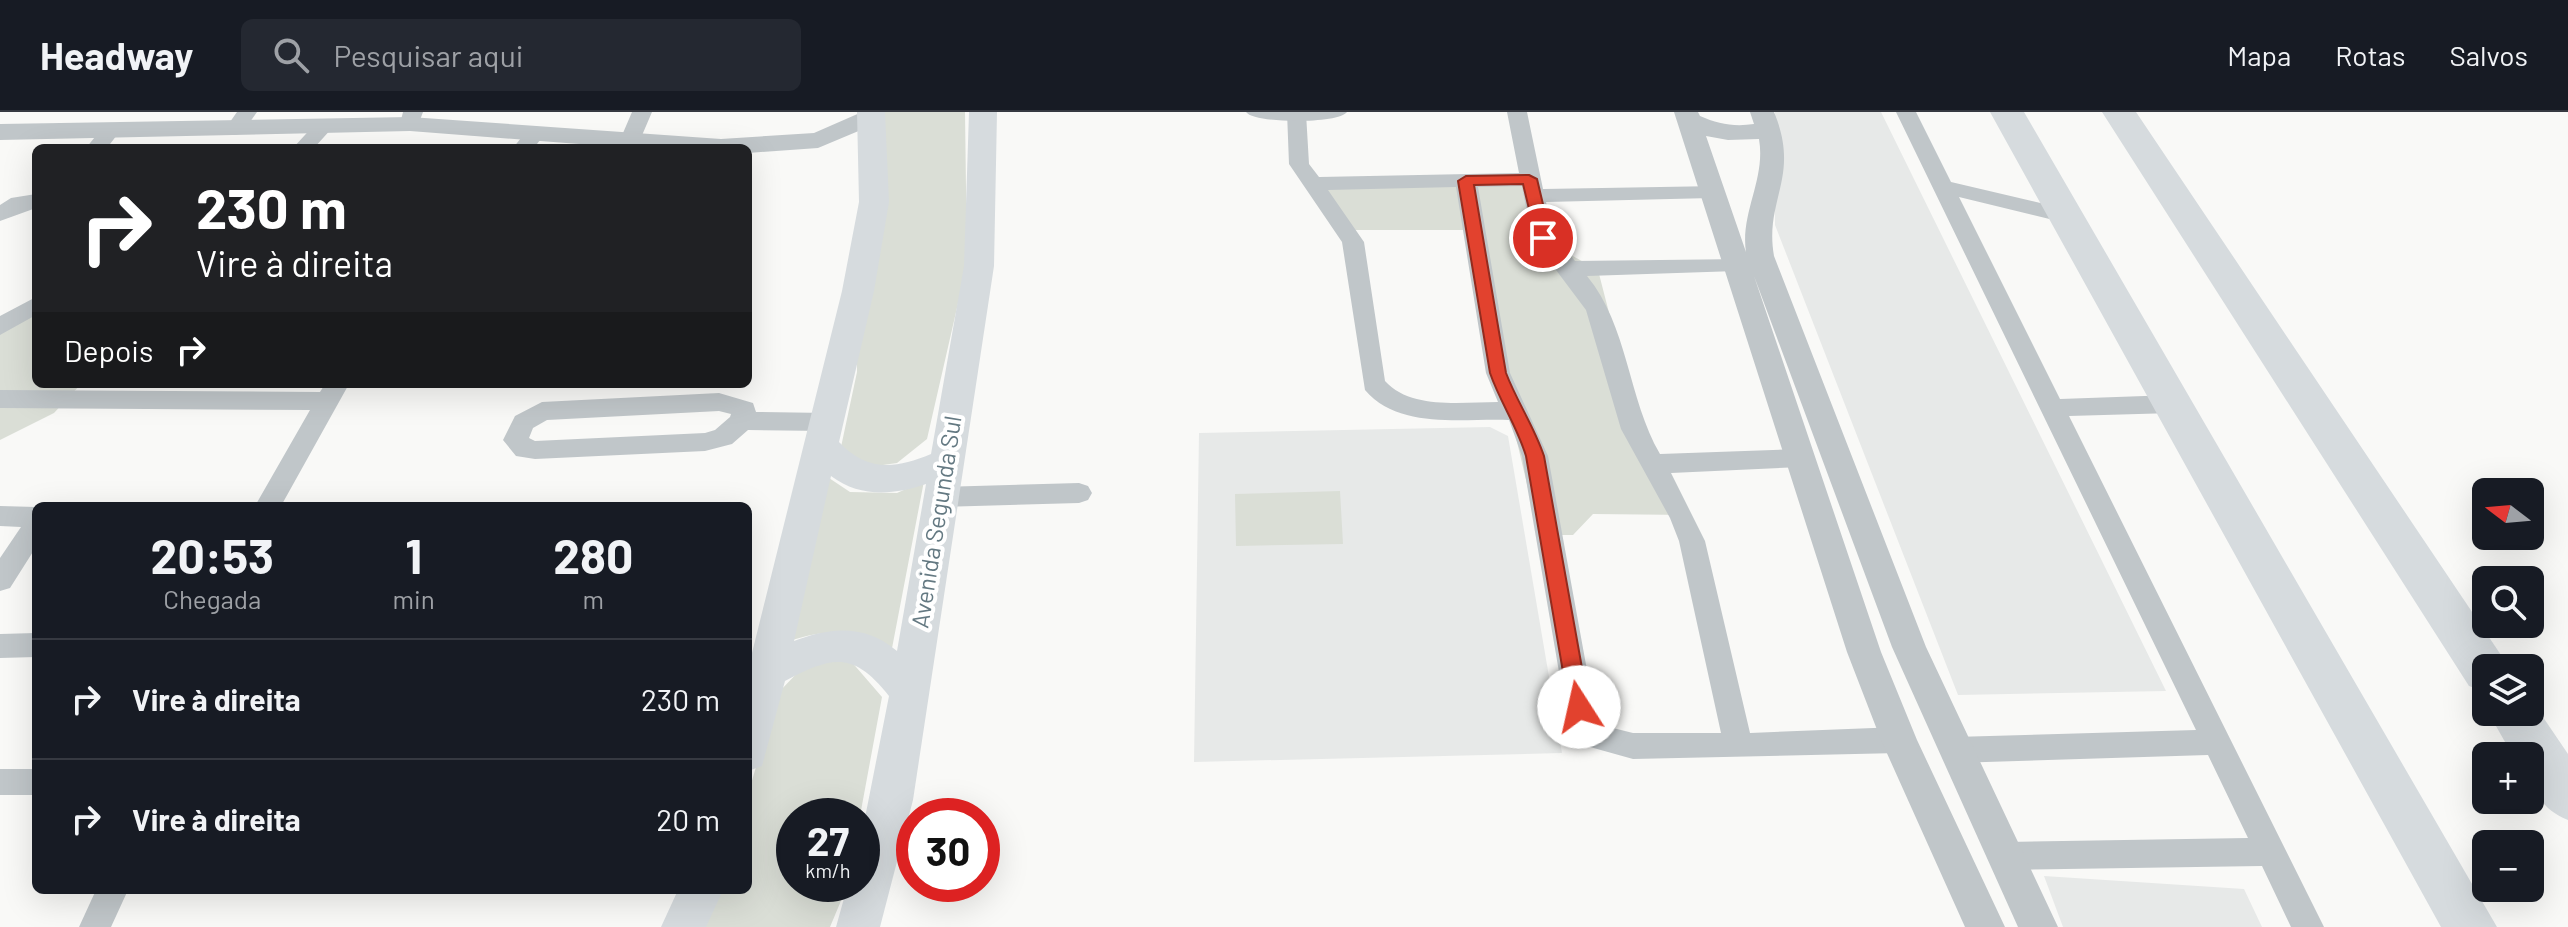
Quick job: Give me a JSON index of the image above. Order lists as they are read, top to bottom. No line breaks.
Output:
{"streets":{"main road":["Avenida Segunda Sul"]},"north":"left","page":{"header":"Headway","search":"Pesquisar aqui","nav":["Mapa","Rotas","Salvos"],"turn":["230 m","Vire à direita"],"then":"Depois","map_buttons":["+","−"],"eta":["20:53","Chegada","1","min","280","m"],"list":[{"name":"Vire à direita","value":"230 m"},{"name":"Vire à direita","value":"20 m"}],"speed":"27 km/h","limit":"30"}}
